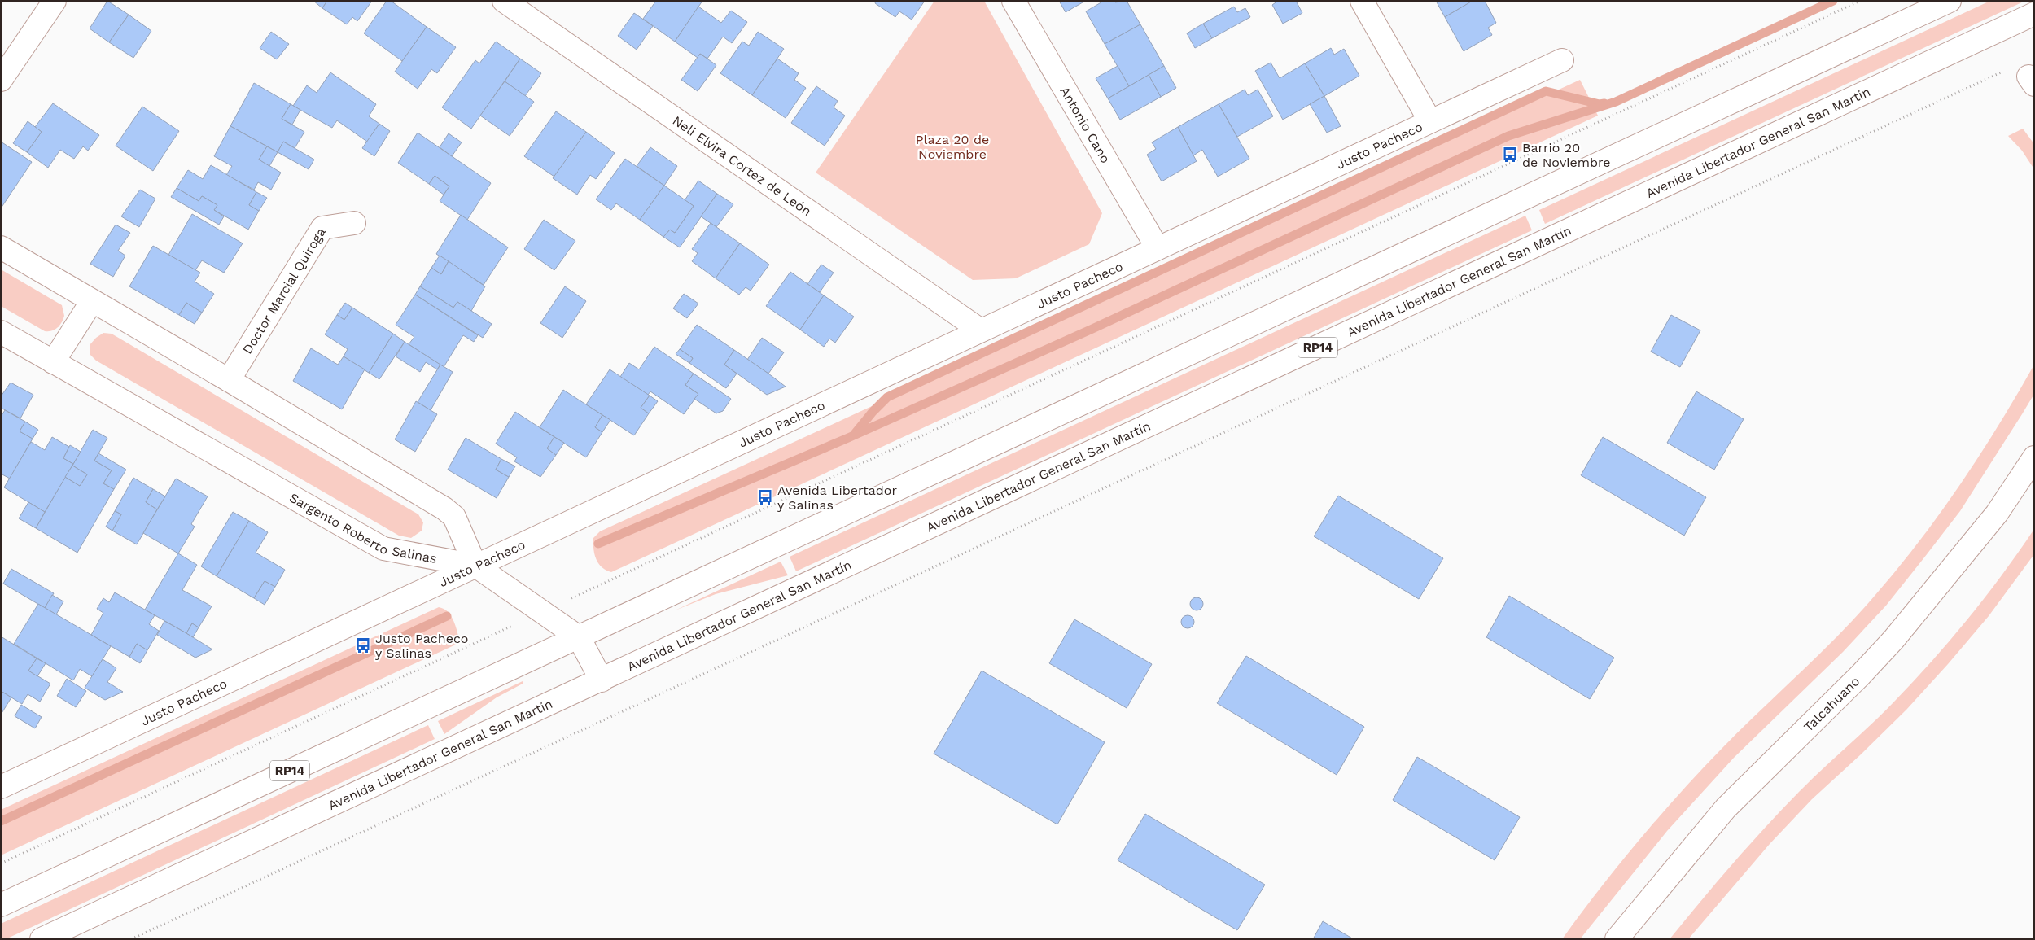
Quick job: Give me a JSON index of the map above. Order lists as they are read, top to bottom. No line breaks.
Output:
{"streets":{"street":["Antonio Cano","Avenida Libertador General San Martín","Justo Pacheco","Neli Elvira Cortez de León","Doctor Marcial Quiroga","RP14","Sargento Roberto Salinas","Talcahuano"]},"crossings":[["Antonio Cano","Justo Pacheco"],["Justo Pacheco","Neli Elvira Cortez de León"],["Justo Pacheco","Sargento Roberto Salinas"]],"parks":["Plaza 20 de Noviembre"],"places":{"bus stop":["Barrio 20 de Noviembre","Avenida Libertador y Salinas","Justo Pacheco y Salinas"]}}
